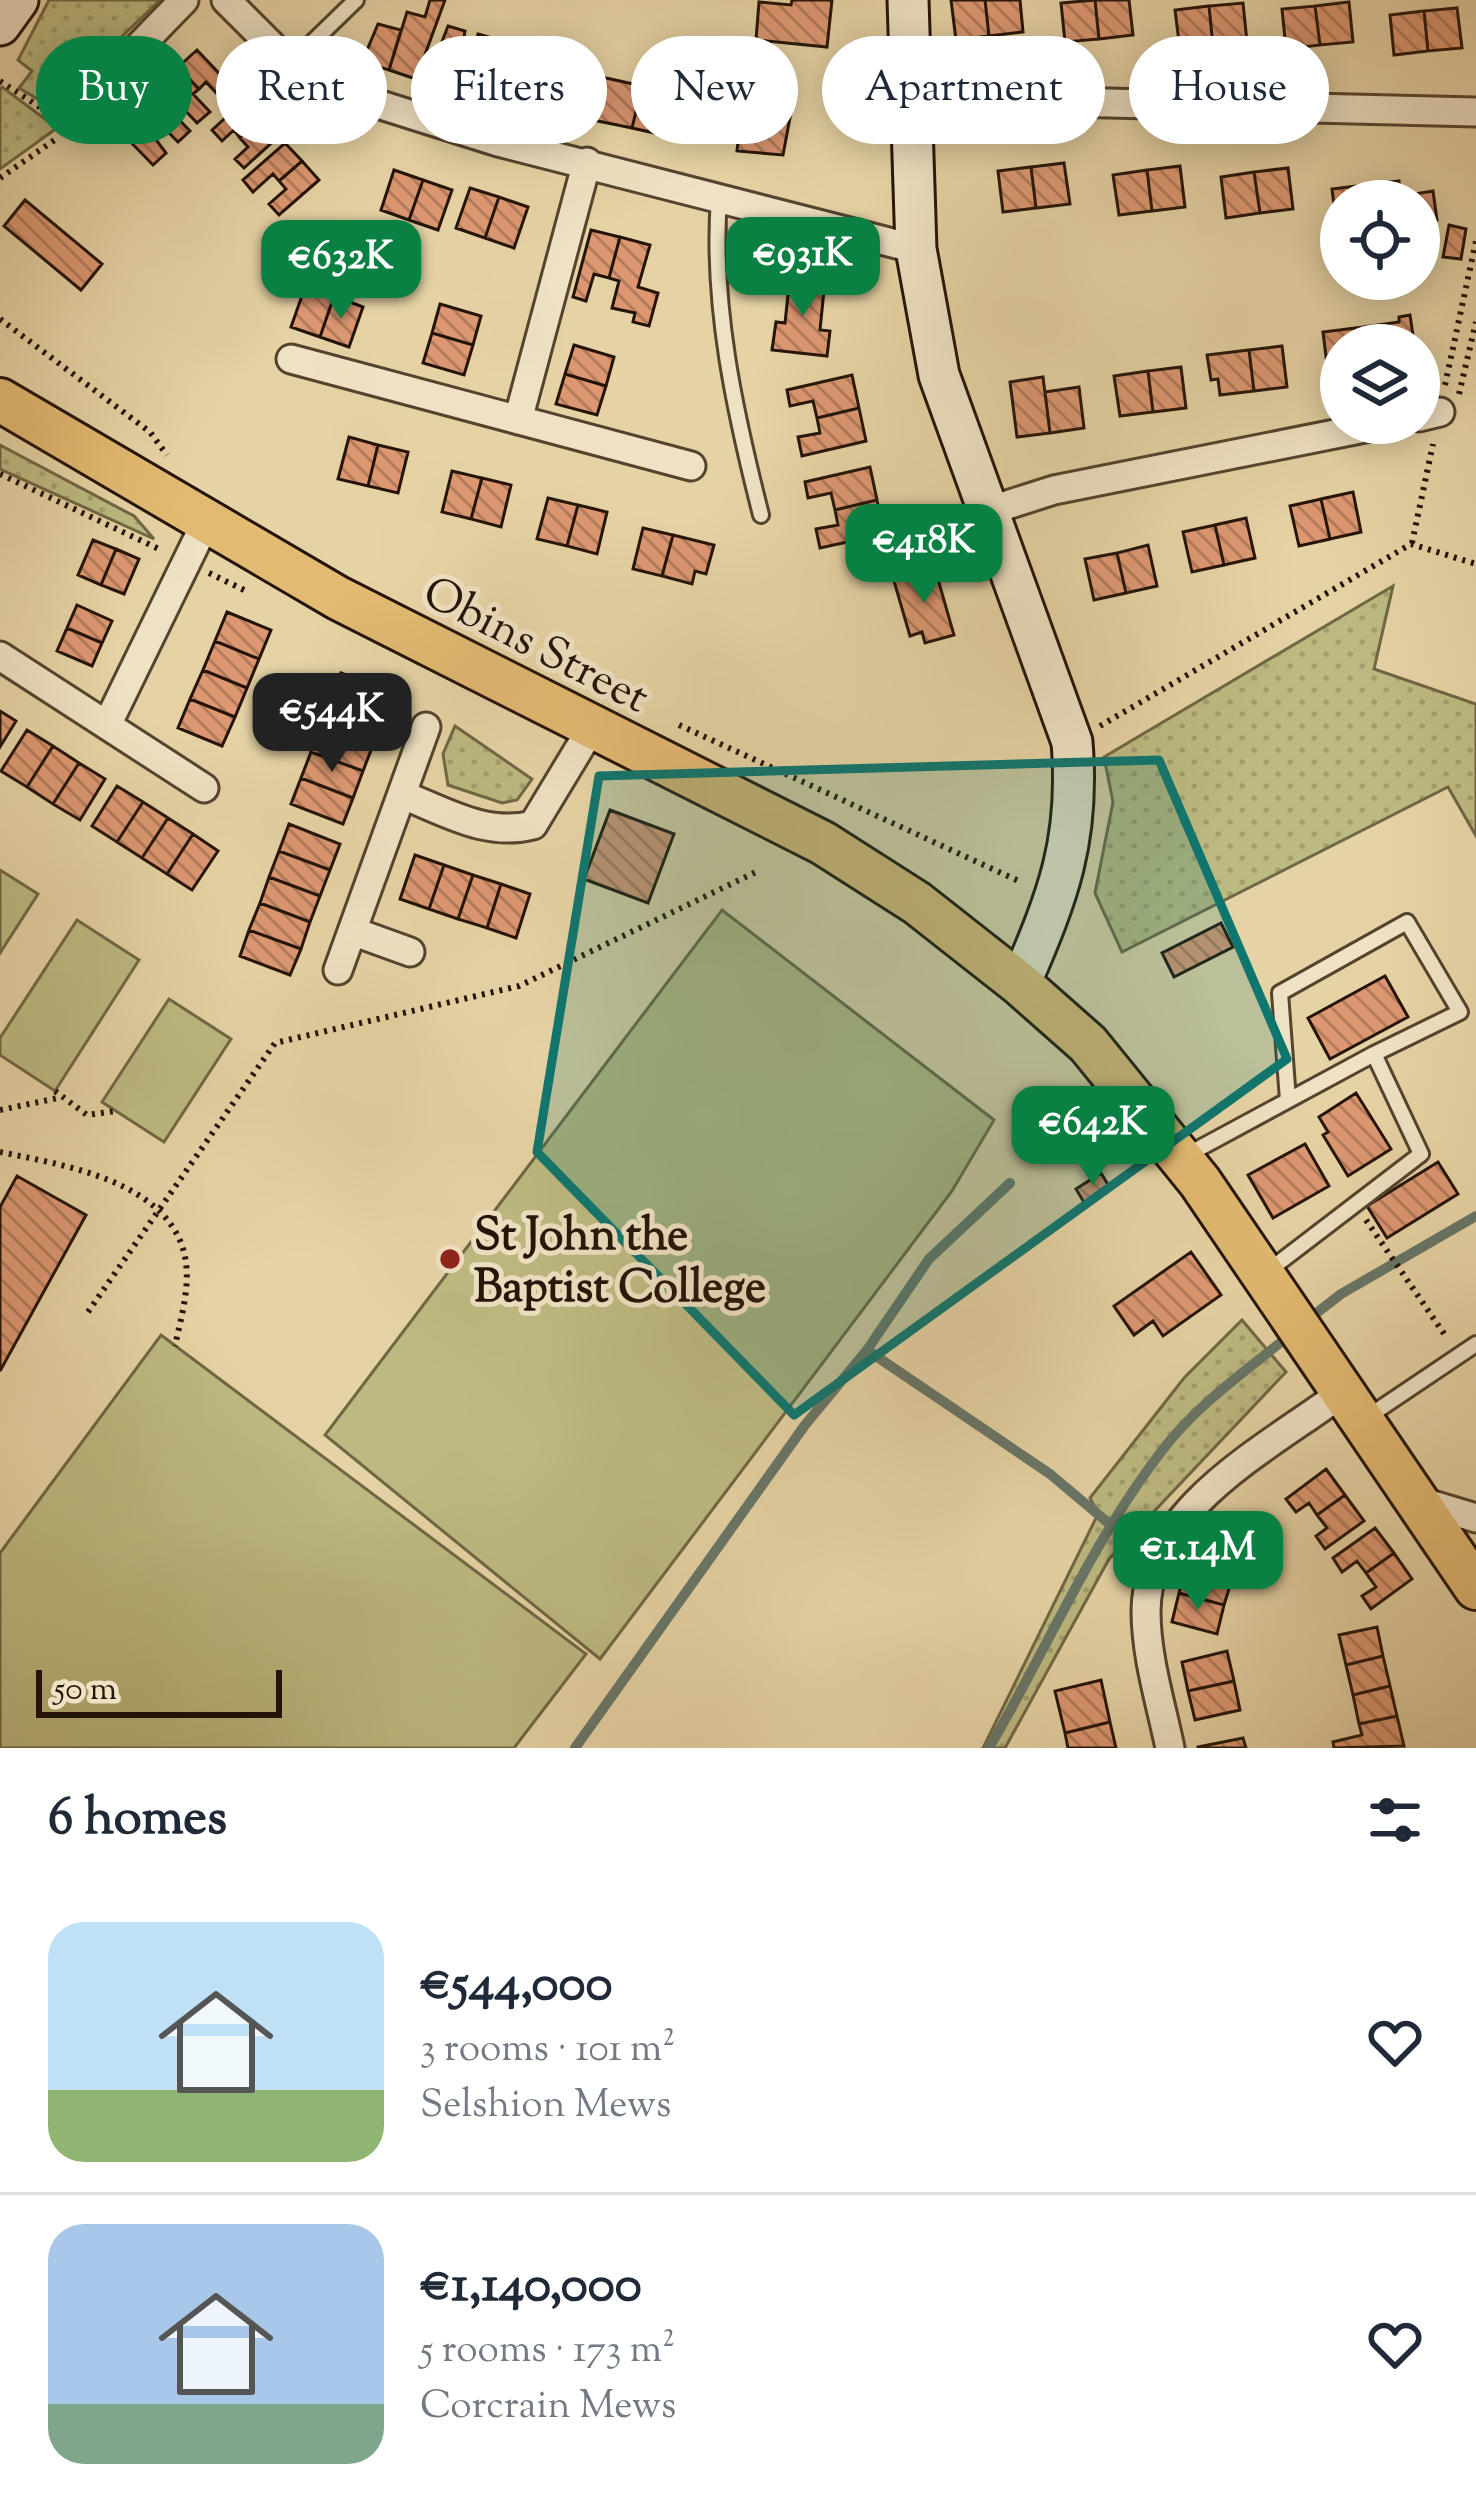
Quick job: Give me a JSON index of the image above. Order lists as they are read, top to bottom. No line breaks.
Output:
{"streets":{"main road":["Obins Street"]},"places":["St John the Baptist College"],"scale_bar":"50 m","page":{"chip":["Buy","Rent","Filters","New","Apartment","House"],"price":["€931K","€632K","€418K","€544K","€642K","€1.14M"],"scale":"50 m","heading":"6 homes","list":[{"name":"€544,000","note":"3 rooms · 101 m² · Selshion Mews"},{"name":"€1,140,000","note":"5 rooms · 173 m² · Corcrain Mews"}]}}
